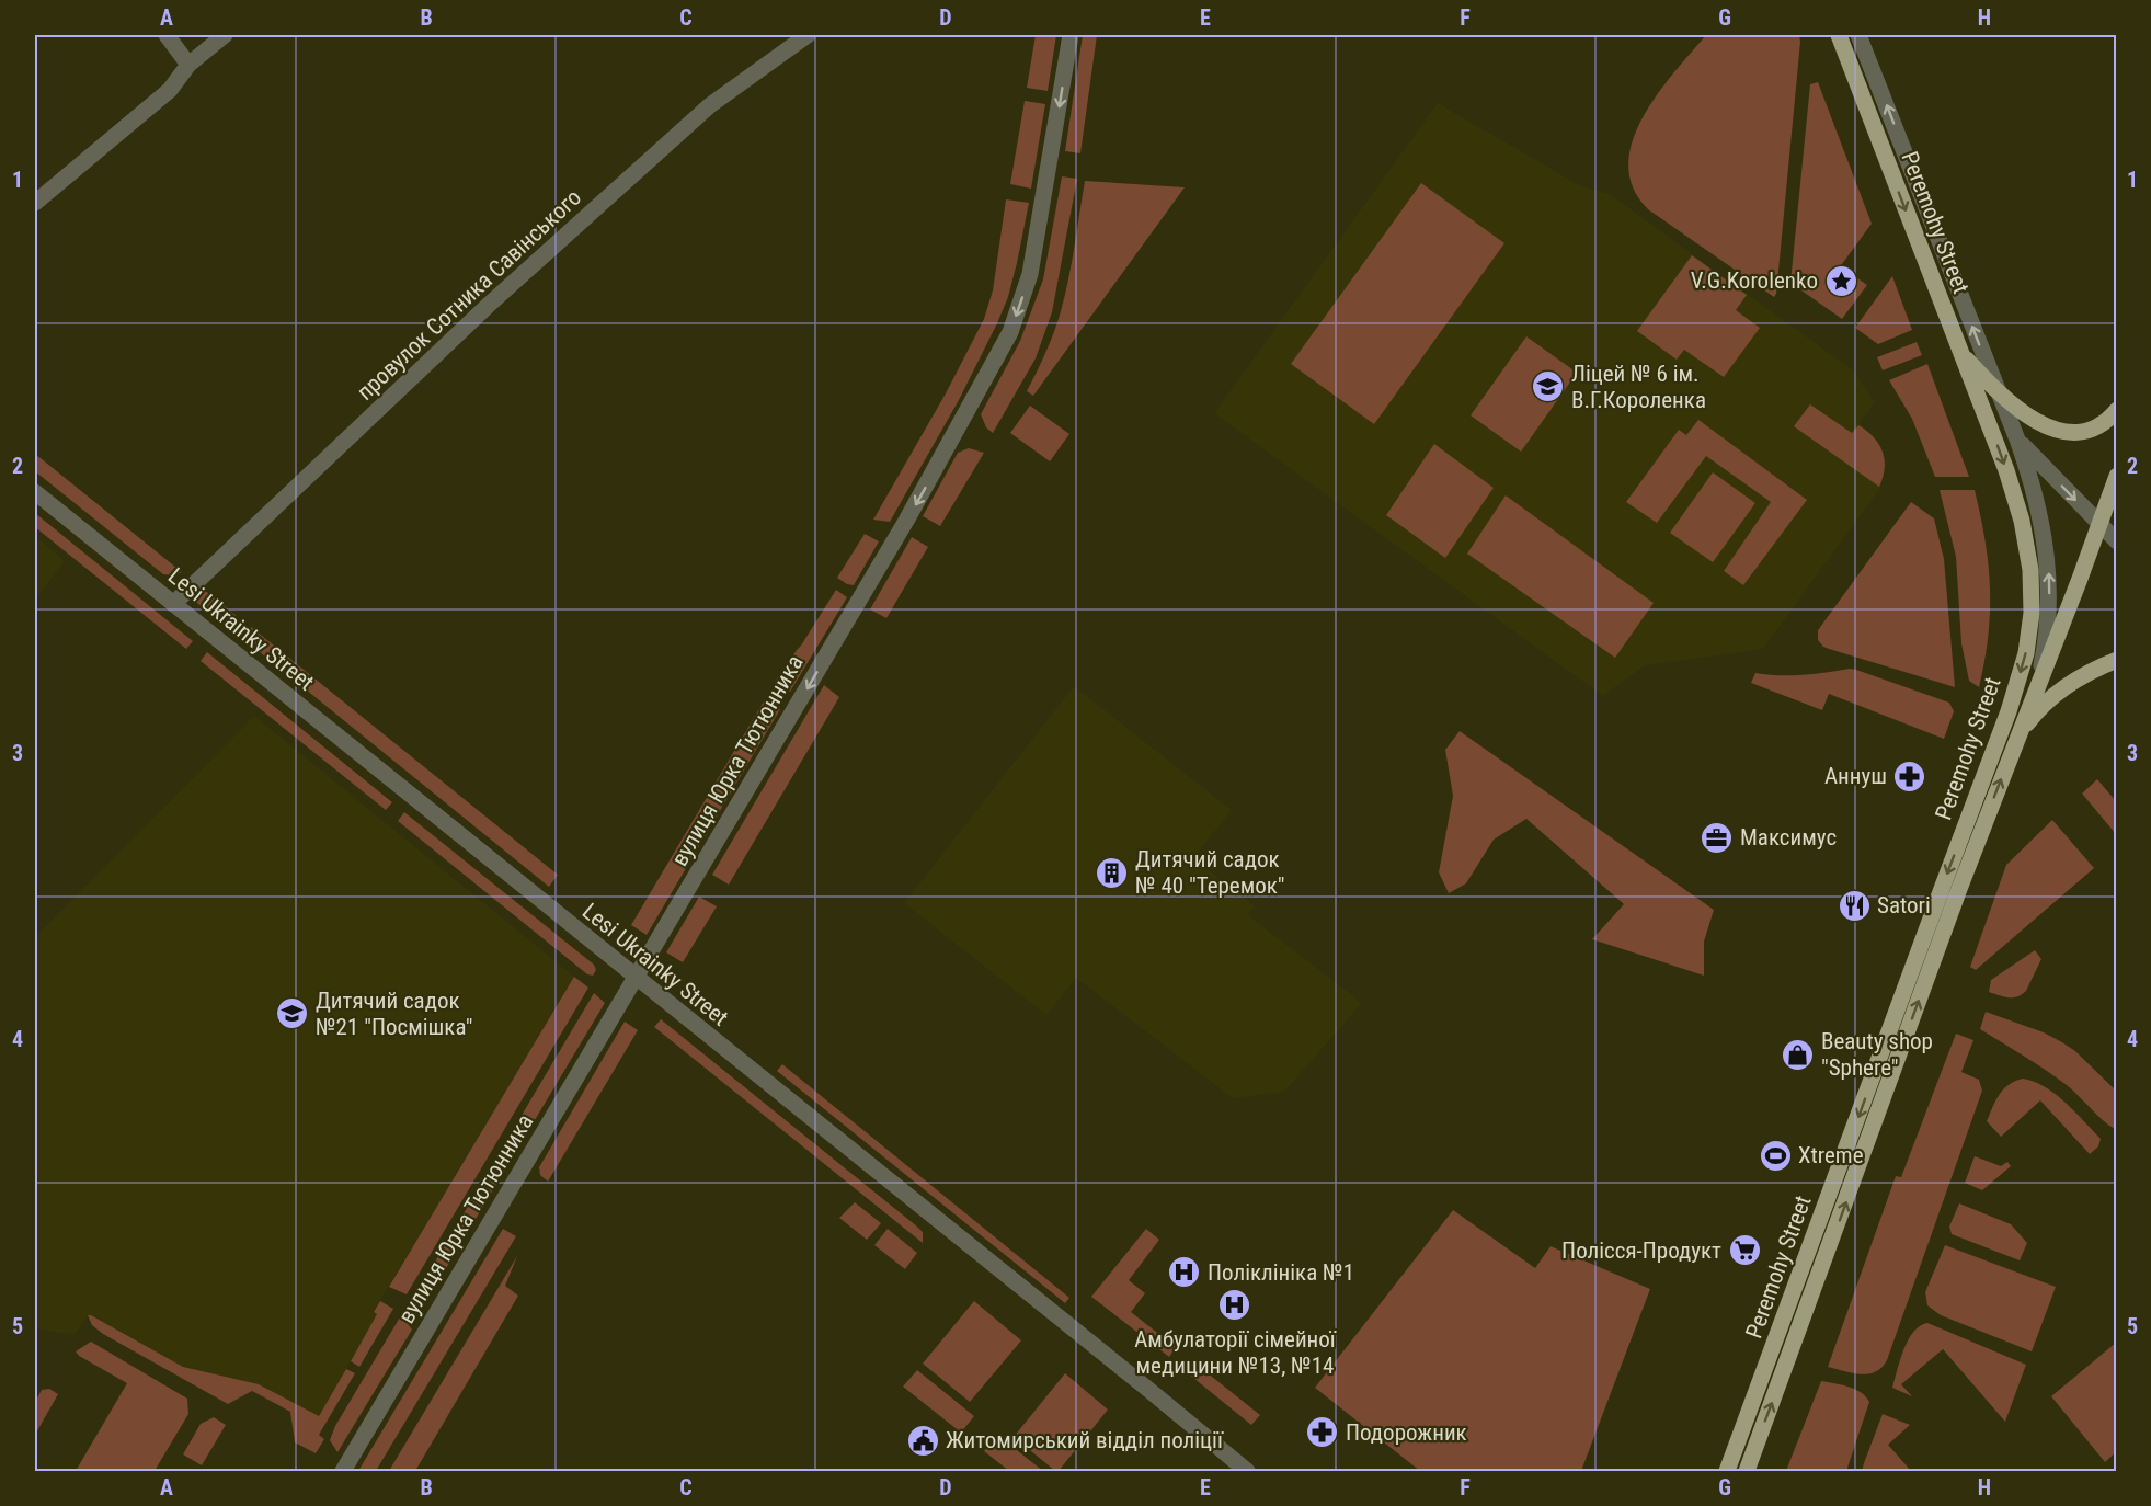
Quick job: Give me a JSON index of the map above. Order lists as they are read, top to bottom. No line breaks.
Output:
{"streets":{"main road":["Peremohy Street"],"street":["провулок Сотника Савінського","Lesi Ukrainky Street","вулиця Юрка Тютюнника"]},"crossings":[["провулок Сотника Савінського","Lesi Ukrainky Street"],["Lesi Ukrainky Street","вулиця Юрка Тютюнника"]],"one_way":["вулиця Юрка Тютюнника"],"places":{"place":["V.G.Korolenko"],"school or university":["Ліцей № 6 ім. В.Г.Короленка","Дитячий садок №21 \"Посмішка\""],"pharmacy":["Аннуш","Подорожник"],"office":["Максимус"],"building":["Дитячий садок № 40 \"Теремок\""],"restaurant":["Satori"],"shop":["Beauty shop \"Sphere\""],"sports":["Xtreme"],"supermarket":["Полісся-Продукт"],"hospital":["Поліклініка №1","Амбулаторії сімейної медицини №13, №14"],"public building":["Житомирський відділ поліції"]},"grid":{"columns":["A","B","C","D","E","F","G","H"],"rows":["1","2","3","4","5"]}}
